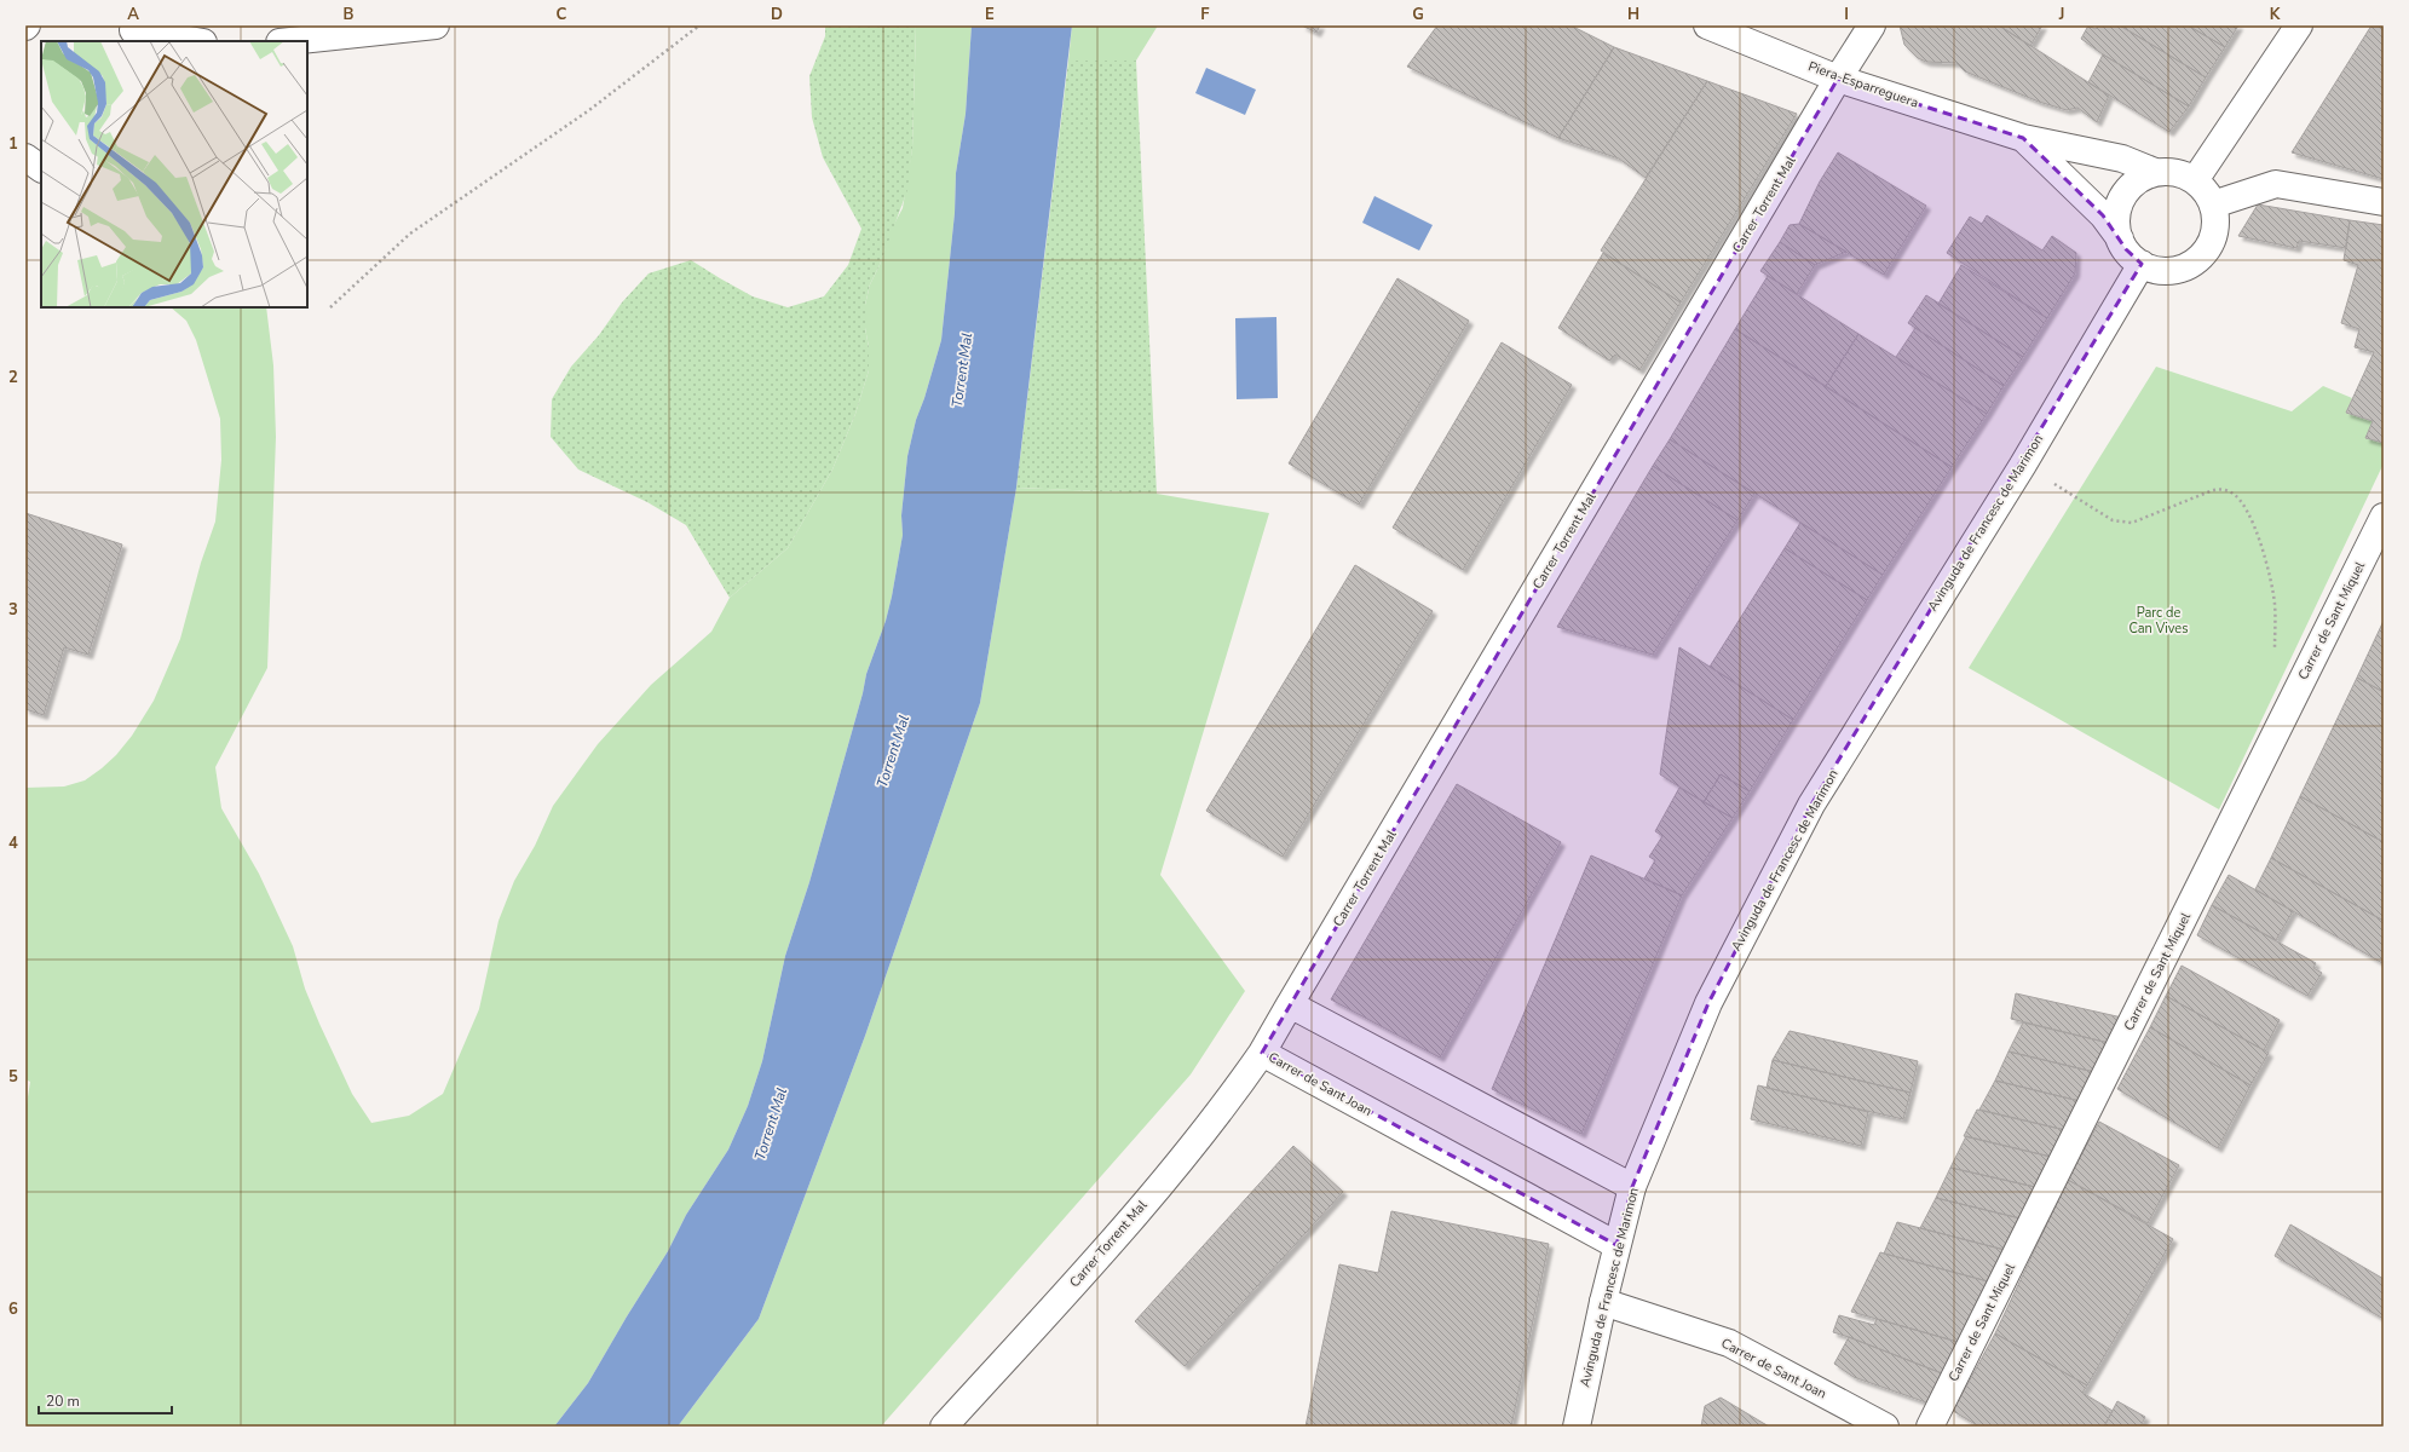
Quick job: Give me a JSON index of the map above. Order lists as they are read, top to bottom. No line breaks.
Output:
{"streets":{"street":["Piera-Esparreguera","Carrer Torrent Mal","Avinguda de Francesc de Marimon","Carrer de Sant Miquel","Carrer de Sant Joan"]},"crossings":[["Piera-Esparreguera","Carrer Torrent Mal"],["Piera-Esparreguera","Avinguda de Francesc de Marimon"],["Carrer Torrent Mal","Carrer de Sant Joan"],["Avinguda de Francesc de Marimon","Carrer de Sant Joan"]],"water":["Torrent Mal"],"parks":["Parc de Can Vives"],"scale_bar":"20 m","grid":{"columns":["A","B","C","D","E","F","G","H","I","J","K"],"rows":["1","2","3","4","5","6"]}}
